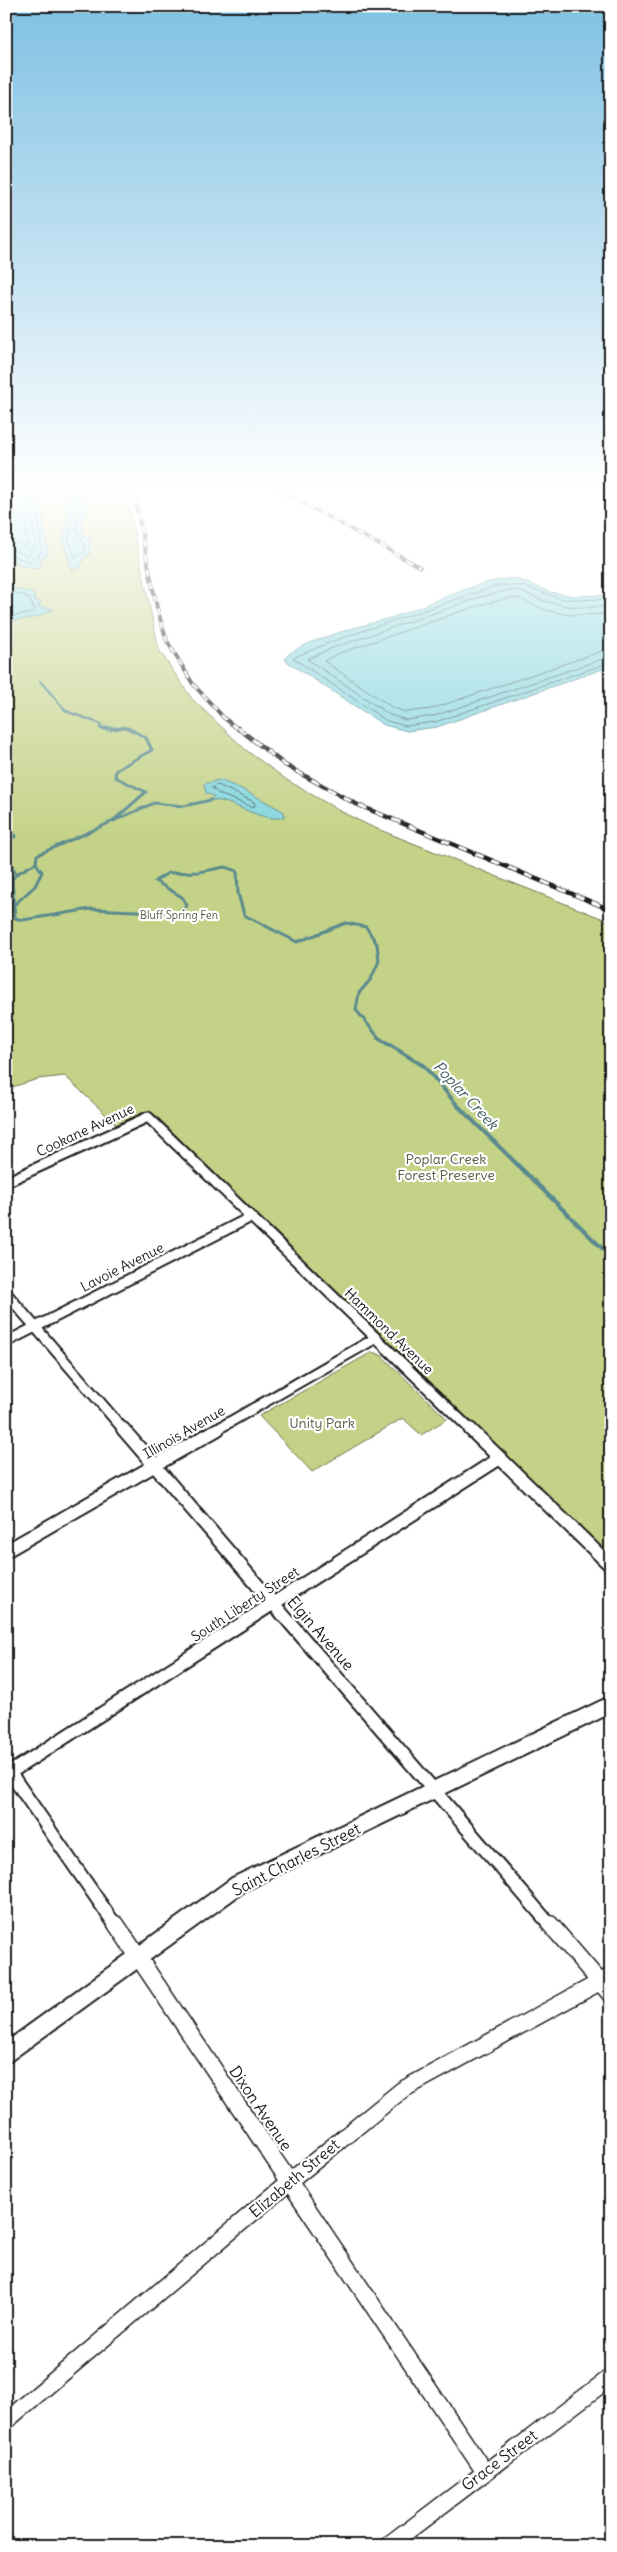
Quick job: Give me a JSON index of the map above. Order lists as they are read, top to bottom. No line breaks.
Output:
{"streets":{"main road":["Saint Charles Street"],"street":["Cookane Avenue","Lavoie Avenue","Hammond Avenue","Illinois Avenue","South Liberty Street","Elgin Avenue","Dixon Avenue","Elizabeth Street","Grace Street"]},"crossings":[["Cookane Avenue","Hammond Avenue"],["Lavoie Avenue","Hammond Avenue"],["Lavoie Avenue","Elgin Avenue"],["Hammond Avenue","Illinois Avenue"],["Hammond Avenue","South Liberty Street"],["Illinois Avenue","Elgin Avenue"],["South Liberty Street","Elgin Avenue"],["South Liberty Street","Dixon Avenue"],["Elgin Avenue","Saint Charles Street"],["Elgin Avenue","Elizabeth Street"],["Saint Charles Street","Dixon Avenue"],["Dixon Avenue","Elizabeth Street"],["Dixon Avenue","Grace Street"]],"water":["Poplar Creek"],"parks":["Bluff Spring Fen","Poplar Creek Forest Preserve","Unity Park"]}
